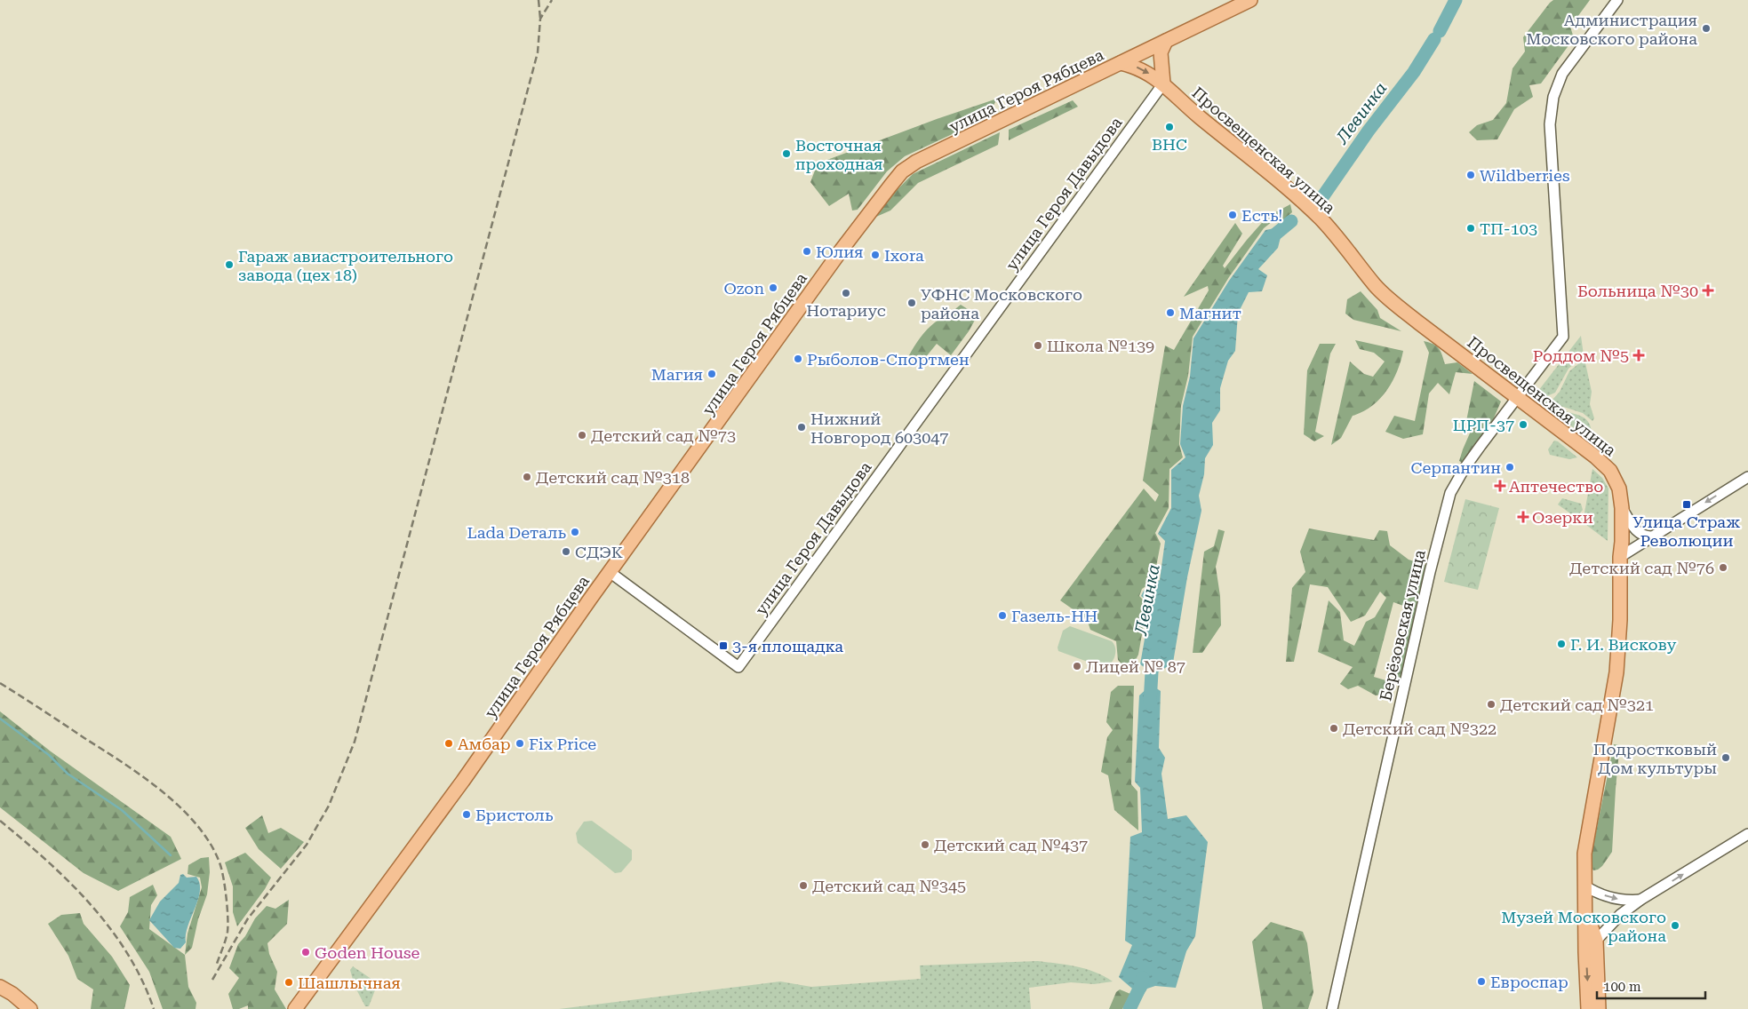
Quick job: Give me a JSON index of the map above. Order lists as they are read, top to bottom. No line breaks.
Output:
{"streets":{"main road":["улица Героя Рябцева","Просвещенская улица"],"street":["улица Героя Давыдова","Берёзовская улица"]},"crossings":[["улица Героя Рябцева","Просвещенская улица"],["улица Героя Рябцева","улица Героя Давыдова"],["Просвещенская улица","улица Героя Давыдова"],["Просвещенская улица","Берёзовская улица"]],"water":["Левинка"],"places":{"other":["Администрация Московского района","ВНС","Восточная проходная","Wildberries","Есть!","ТП-103","Юлия","Ixora","Гараж авиастроительного завода (цех 18)","Ozon","Нотариус","УФНС Московского района","Магнит","Школа №139","Рыболов-Спортмен","Магия","ЦРП-37","Нижний Новгород 603047","Детский сад №73","Серпантин","Детский сад №318","Lada Dеталь","СДЭК","Детский сад №76","Газель-НН","Г. И. Вискову","Лицей № 87","Детский сад №321","Детский сад №322","Амбар","Fix Price","Подростковый Дом культуры","Бристоль","Детский сад №437","Детский сад №345","Музей Московского района","Goden House","Евроспар","Шашлычная"],"health":["Больница №30","Роддом №5","Аптечество","Озерки"],"transit":["Улица Страж Революции","3-я площадка"]},"scale_bar":"100 m"}
